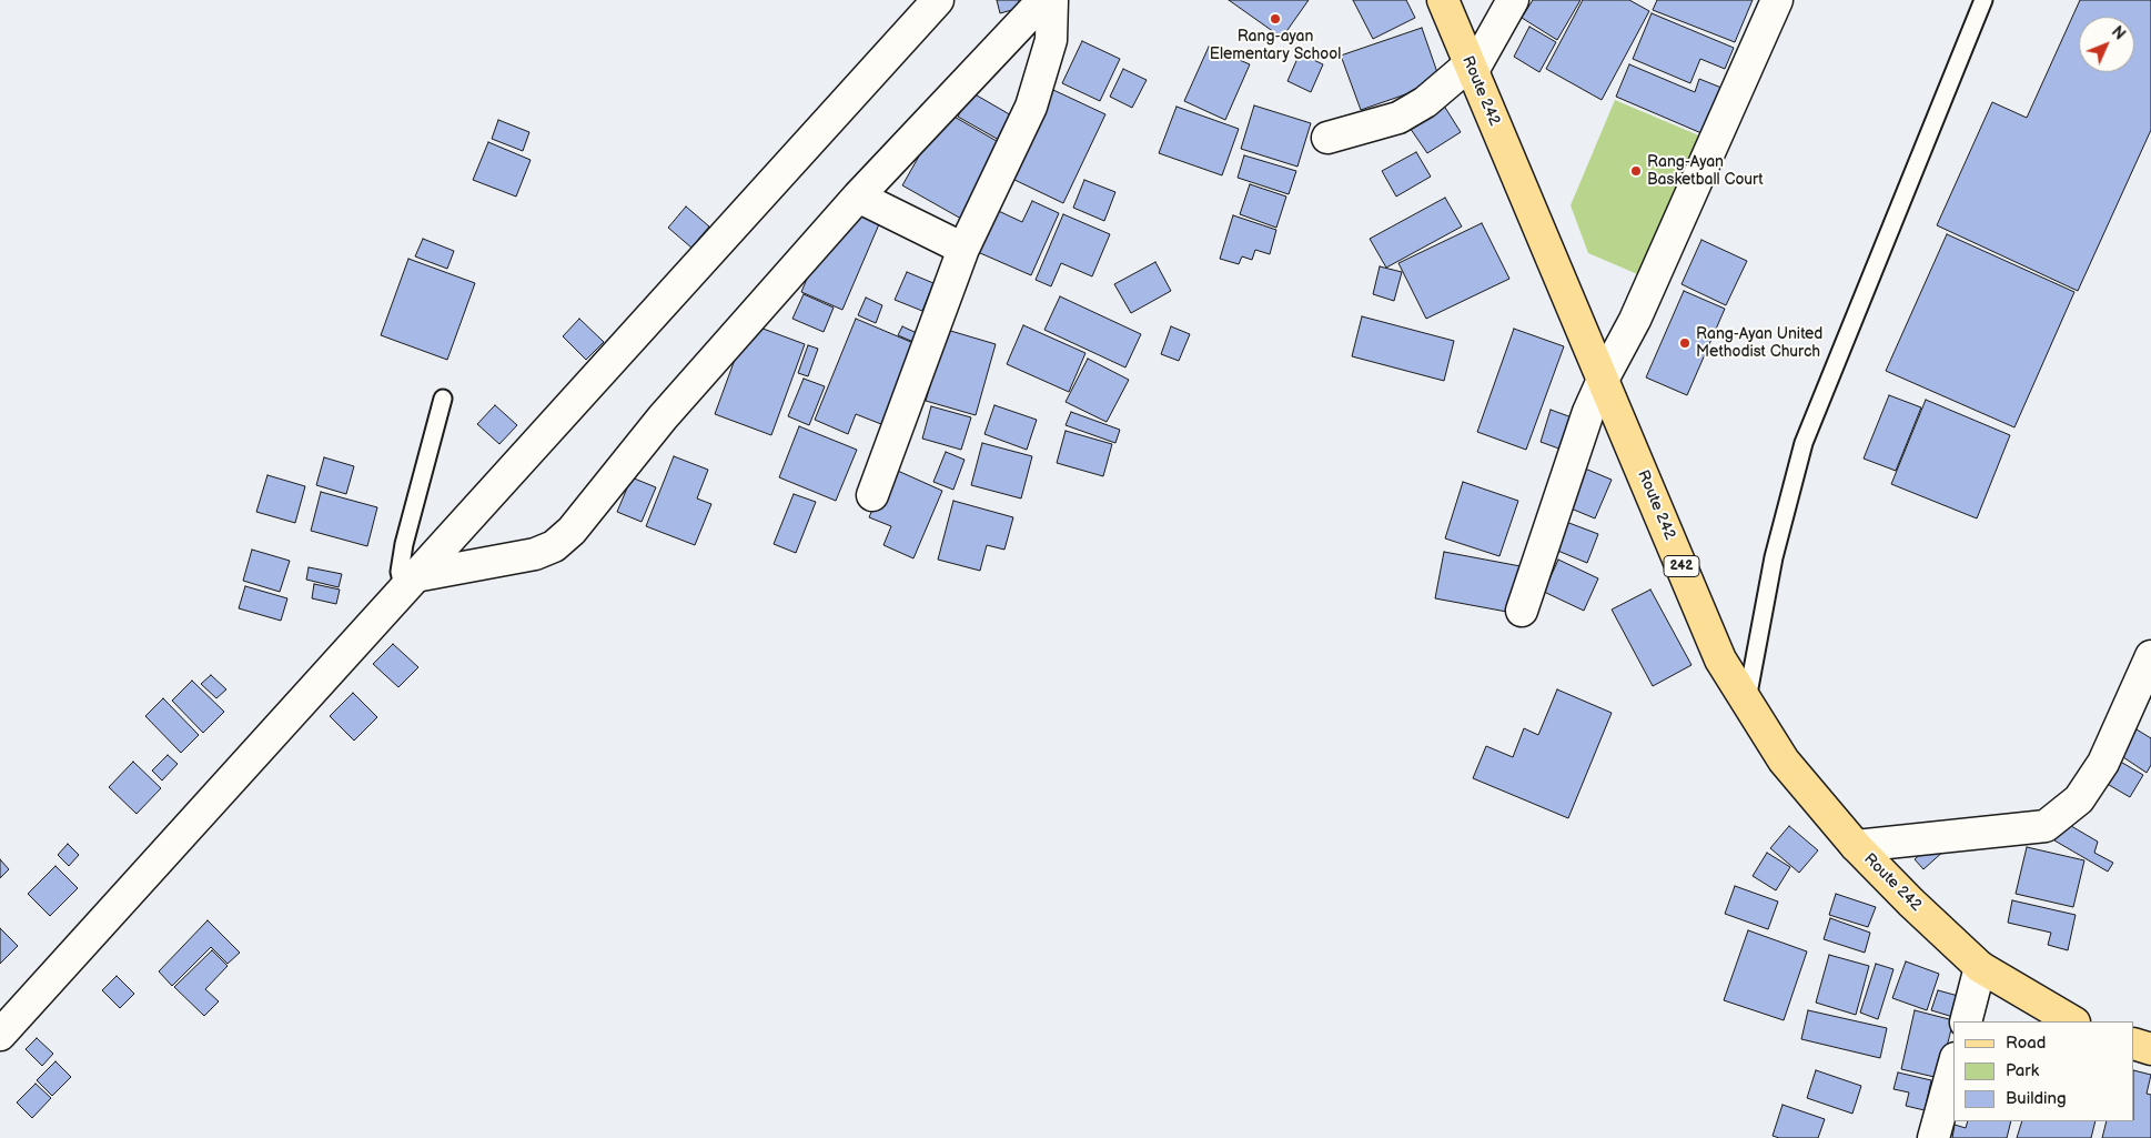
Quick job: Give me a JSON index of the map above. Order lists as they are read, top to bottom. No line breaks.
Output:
{"streets":{"main road":["Route 242","242"]},"places":["Rang-ayan Elementary School","Rang-Ayan Basketball Court","Rang-Ayan United Methodist Church"],"legend":["Road","Park","Building"],"north":"top right"}
